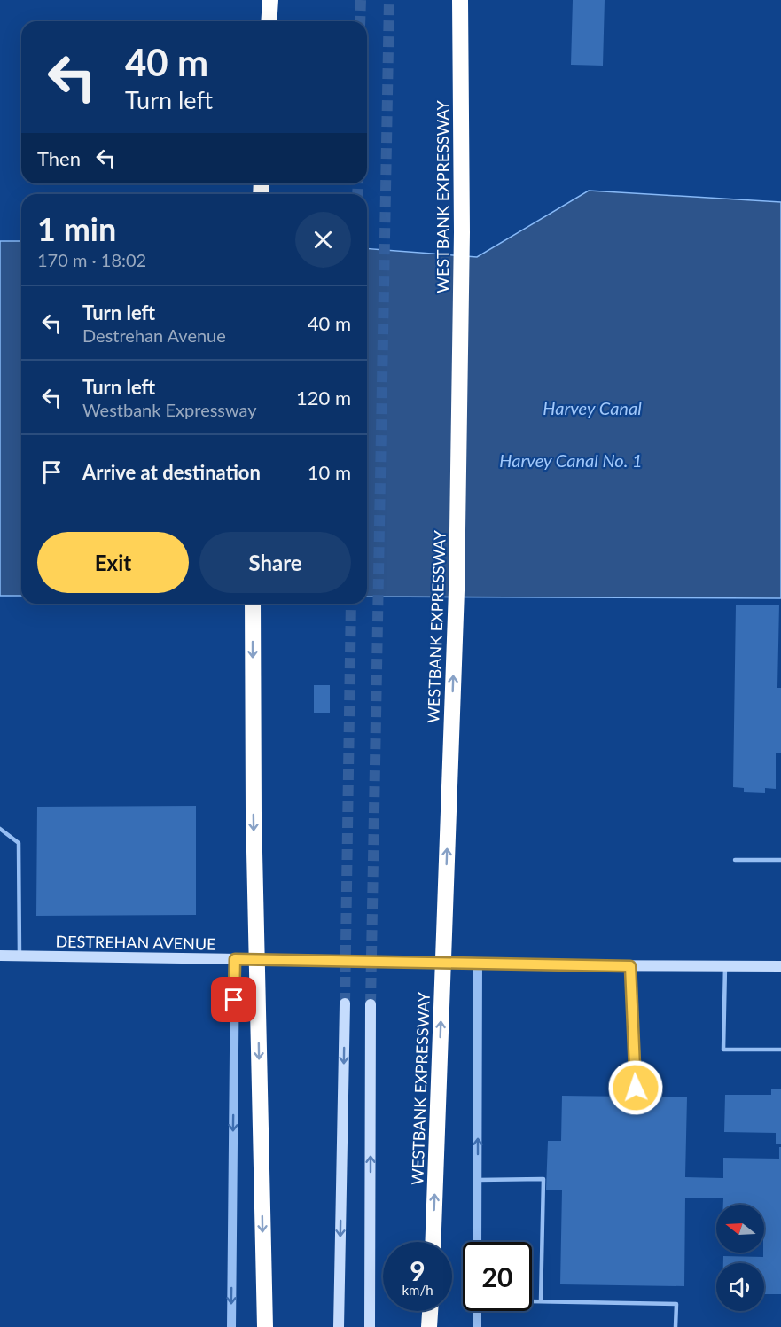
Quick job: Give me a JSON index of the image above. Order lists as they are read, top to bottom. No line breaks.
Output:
{"streets":{"highway":["WESTBANK EXPRESSWAY"],"main road":["DESTREHAN AVENUE"]},"one_way":["WESTBANK EXPRESSWAY"],"water":["Harvey Canal","Harvey Canal No. 1"],"north":"left","page":{"turn":["40 m","Turn left"],"then":"Then","heading":["1 min","170 m · 18:02"],"list":[{"name":"Turn left","note":"Destrehan Avenue","value":"40 m"},{"name":"Turn left","note":"Westbank Expressway","value":"120 m"},{"name":"Arrive at destination","value":"10 m"}],"buttons":["Exit","Share"],"speed":"9 km/h","limit":"20"}}
